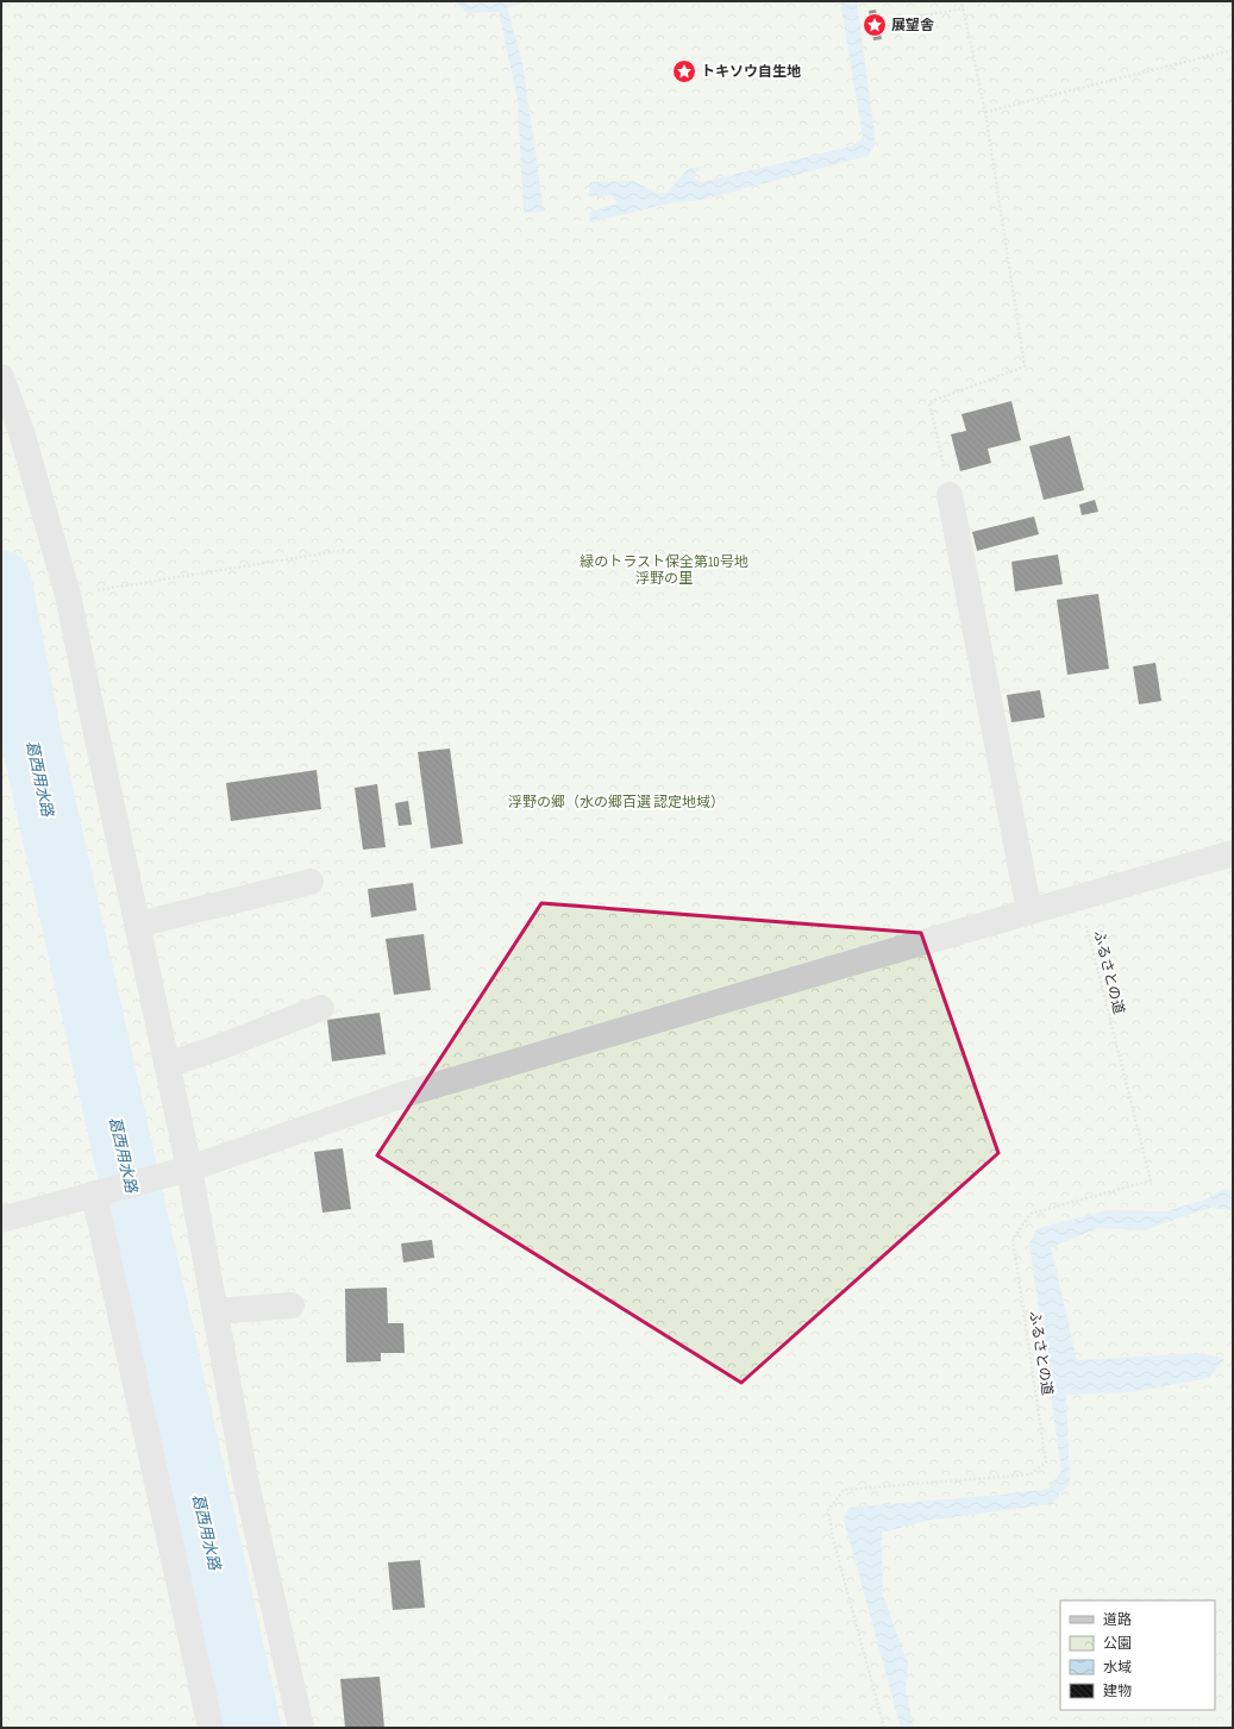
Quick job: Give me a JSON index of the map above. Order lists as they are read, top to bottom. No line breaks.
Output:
{"streets":{"path":["ふるさとの道"]},"water":["葛西用水路"],"parks":["緑のトラスト保全第10号地 浮野の里","浮野の郷（水の郷百選 認定地域）"],"places":{"place":["展望舎","トキソウ自生地"]},"legend":["道路","公園","水域","建物"]}
